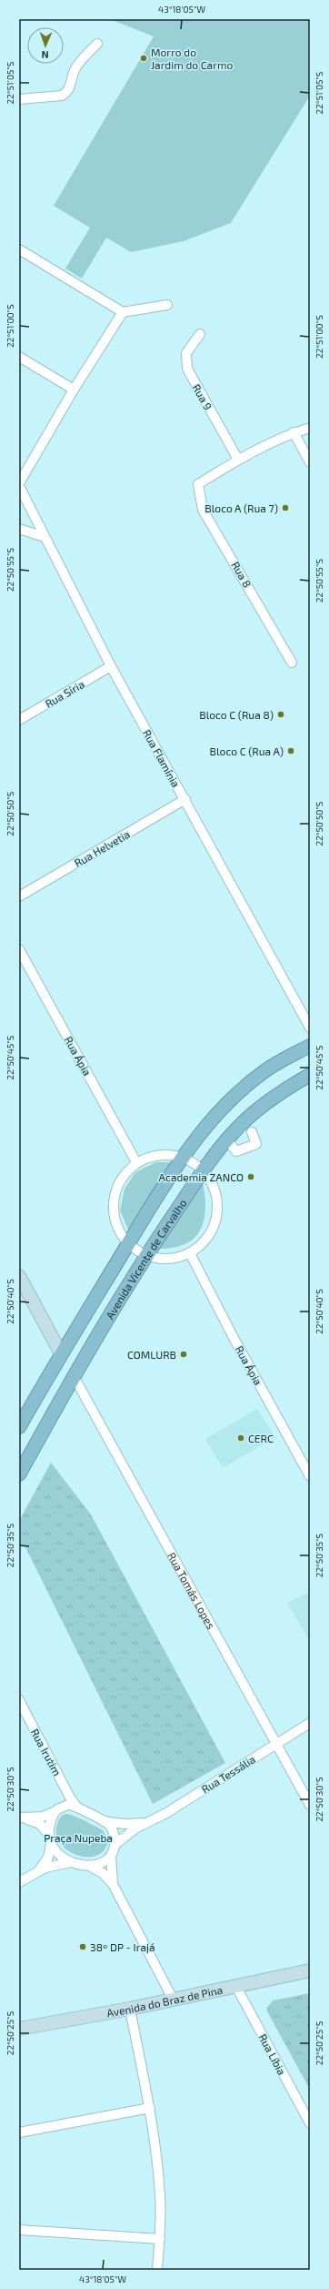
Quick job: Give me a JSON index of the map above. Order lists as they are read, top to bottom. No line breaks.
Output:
{"streets":{"main road":["Avenida Vicente de Carvalho","Avenida do Braz de Pina"],"street":["Rua 9","Rua 8","Rua Síria","Rua Flamínia","Rua Helvetia","Rua Ápia","Rua Tomás Lopes","Rua Irutim","Rua Tessália","Rua Líbia"]},"crossings":[["Rua 9","Rua 8"],["Rua Síria","Rua Flamínia"],["Rua Flamínia","Rua Helvetia"],["Avenida Vicente de Carvalho","Rua Tomás Lopes"],["Rua Tomás Lopes","Rua Tessália"],["Rua Irutim","Rua Tessália"],["Avenida do Braz de Pina","Rua Líbia"]],"parks":["Praça Nupeba"],"places":["Morro do Jardim do Carmo","Bloco A (Rua 7)","Bloco C (Rua 8)","Bloco C (Rua A)","Academia ZANCO","COMLURB","CERC","38º DP - Irajá"],"north":"bottom","coordinates":["43°18'05\"W","22°51'05\"S","22°51'00\"S","22°50'55\"S","22°50'50\"S","22°50'45\"S","22°50'40\"S","22°50'35\"S","22°50'30\"S","22°50'25\"S"]}
